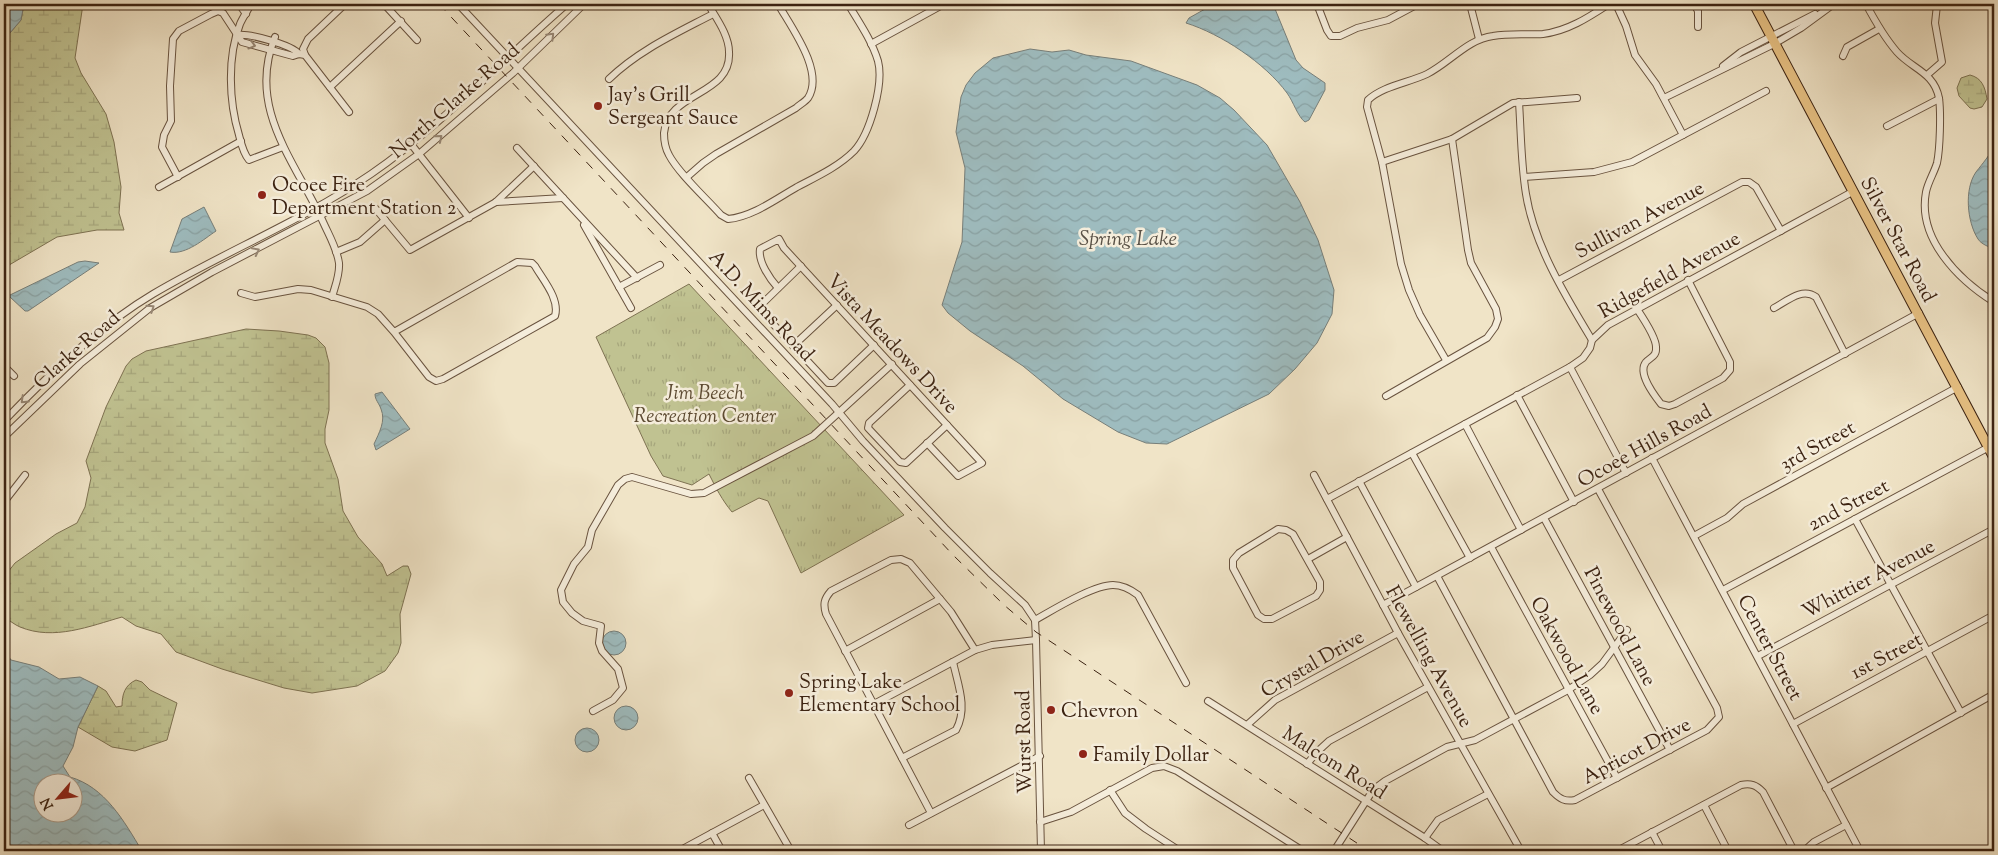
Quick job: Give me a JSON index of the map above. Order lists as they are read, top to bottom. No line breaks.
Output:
{"streets":{"main road":["Silver Star Road"],"street":["North Clarke Road","Sullivan Avenue","Ridgefield Avenue","A.D. Mims Road","Vista Meadows Drive","Clarke Road","Ocoee Hills Road","3rd Street","2nd Street","Whittier Avenue","Pinewood Lane","Center Street","Oakwood Lane","1st Street","Flewelling Avenue","Crystal Drive","Wurst Road","Apricot Drive","Malcom Road"]},"crossings":[["North Clarke Road","A.D. Mims Road"],["North Clarke Road","Clarke Road"],["Sullivan Avenue","Ridgefield Avenue"],["Silver Star Road","Ridgefield Avenue"],["Silver Star Road","Ocoee Hills Road"],["Silver Star Road","3rd Street"],["Silver Star Road","2nd Street"],["Ridgefield Avenue","Flewelling Avenue"],["A.D. Mims Road","Wurst Road"],["Ocoee Hills Road","Pinewood Lane"],["Ocoee Hills Road","Center Street"],["Ocoee Hills Road","Oakwood Lane"],["Ocoee Hills Road","Flewelling Avenue"],["Ocoee Hills Road","Apricot Drive"],["3rd Street","Center Street"],["2nd Street","Center Street"],["Whittier Avenue","Center Street"],["Pinewood Lane","Apricot Drive"],["Center Street","1st Street"],["Oakwood Lane","Apricot Drive"],["Flewelling Avenue","Crystal Drive"],["Crystal Drive","Malcom Road"]],"water":["Spring Lake"],"parks":["Jim Beech Recreation Center"],"places":["Jay's Grill Sergeant Sauce","Ocoee Fire Department Station 2","Spring Lake Elementary School","Chevron","Family Dollar"],"north":"bottom left"}
